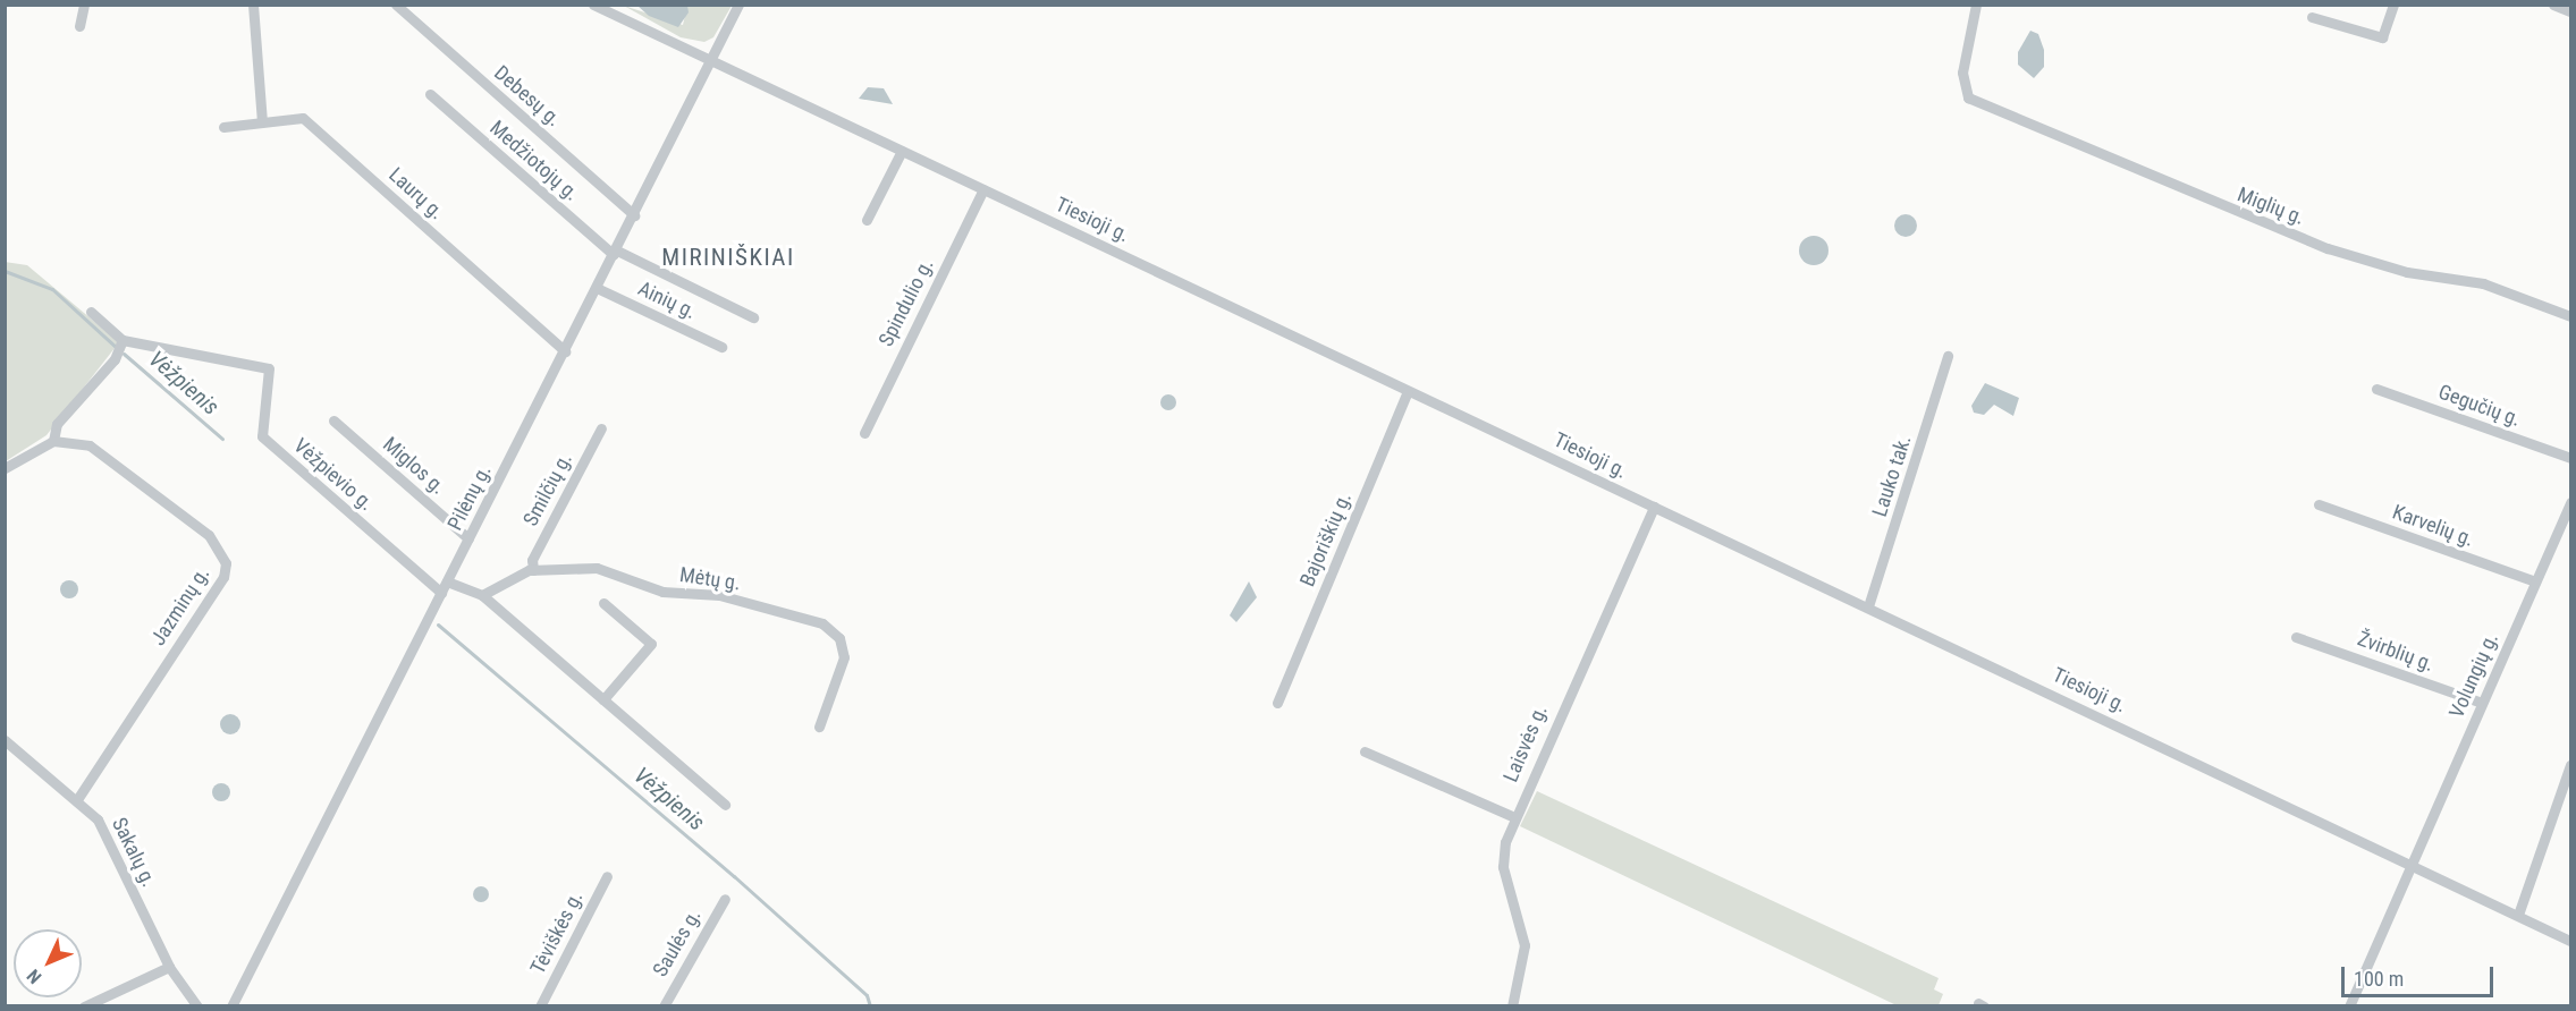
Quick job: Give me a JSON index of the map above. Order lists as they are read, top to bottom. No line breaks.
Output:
{"streets":{"street":["Debesų g.","Medžiotojų g.","Laurų g.","Miglių g.","Tiesioji g.","Ainių g.","Spindulio g.","Gegučių g.","Miglos g.","Vėžpievio g.","Lauko tak.","Smilčių g.","Pilėnų g.","Karvelių g.","Bajoriškių g.","Mėtų g.","Jazminų g.","Žvirblių g.","Volungių g.","Laisvės g.","Sakalų g.","Tėviškės g.","Saulės g."]},"crossings":[["Debesų g.","Pilėnų g."],["Medžiotojų g.","Pilėnų g."],["Laurų g.","Pilėnų g."],["Tiesioji g.","Spindulio g."],["Tiesioji g.","Lauko tak."],["Tiesioji g.","Pilėnų g."],["Tiesioji g.","Bajoriškių g."],["Tiesioji g.","Volungių g."],["Tiesioji g.","Laisvės g."],["Ainių g.","Pilėnų g."],["Miglos g.","Pilėnų g."],["Vėžpievio g.","Pilėnų g."],["Smilčių g.","Mėtų g."],["Karvelių g.","Volungių g."],["Jazminų g.","Sakalų g."],["Žvirblių g.","Volungių g."]],"districts":["MIRINIŠKIAI"],"water":["Vėžpienis"],"scale_bar":"100 m","north":"bottom left"}
